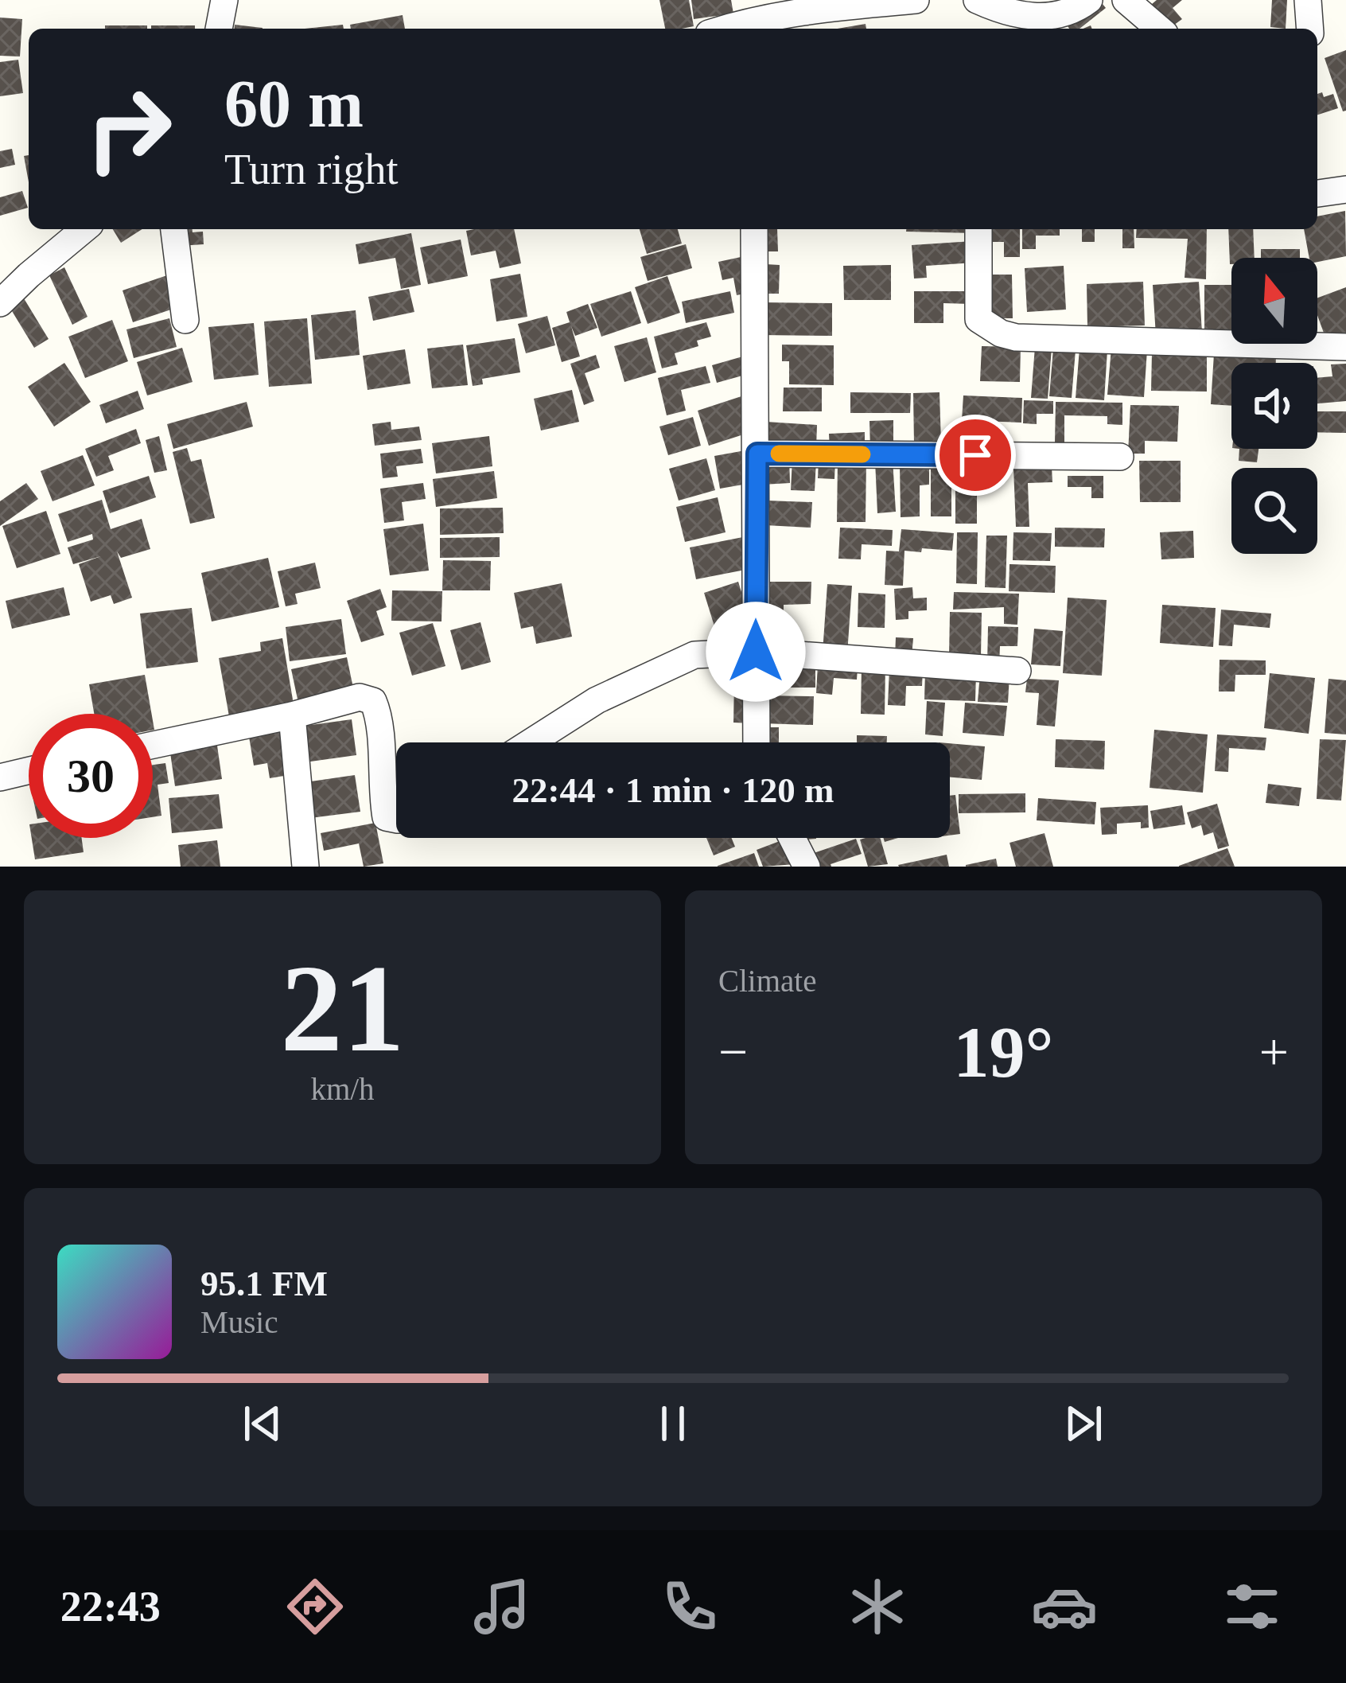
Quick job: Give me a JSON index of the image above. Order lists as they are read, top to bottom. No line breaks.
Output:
{"north":"top","page":{"turn":["60 m","Turn right"],"limit":"30","trip":"22:44 · 1 min · 120 m","tile":[["21","km/h"],"Climate"],"heat":["−","19°","+"],"song":["95.1 FM","Music"],"tabs":"22:43"}}
